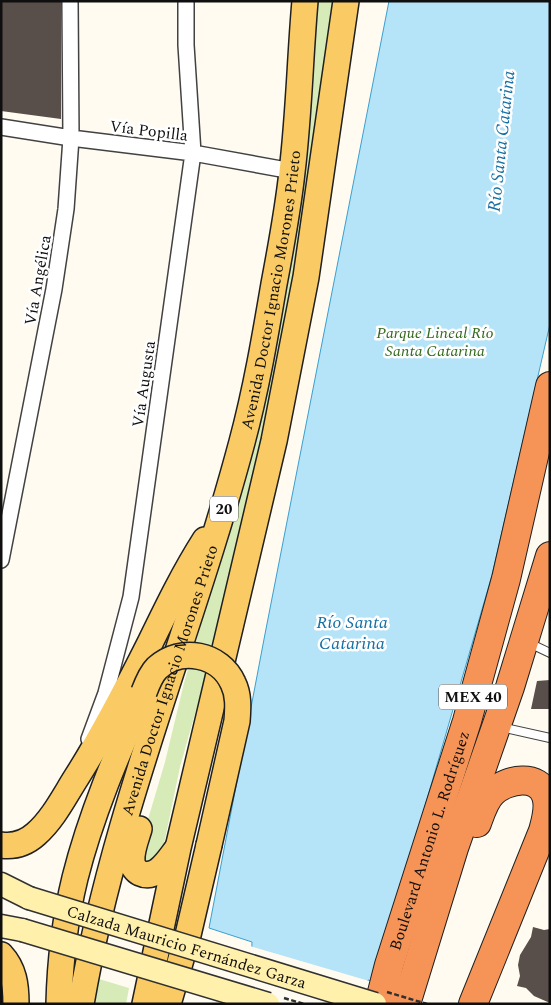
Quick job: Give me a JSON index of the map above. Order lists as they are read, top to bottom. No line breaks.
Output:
{"streets":{"highway":["MEX 40","Boulevard Antonio L. Rodríguez"],"main road":["Avenida Doctor Ignacio Morones Prieto","20","Calzada Mauricio Fernández Garza"],"street":["Vía Popilla","Vía Angélica","Vía Augusta"]},"crossings":[["Vía Popilla","Vía Angélica"],["Vía Popilla","Avenida Doctor Ignacio Morones Prieto"],["Vía Popilla","Vía Augusta"]],"water":["Río Santa Catarina"],"parks":["Parque Lineal Río Santa Catarina"]}
